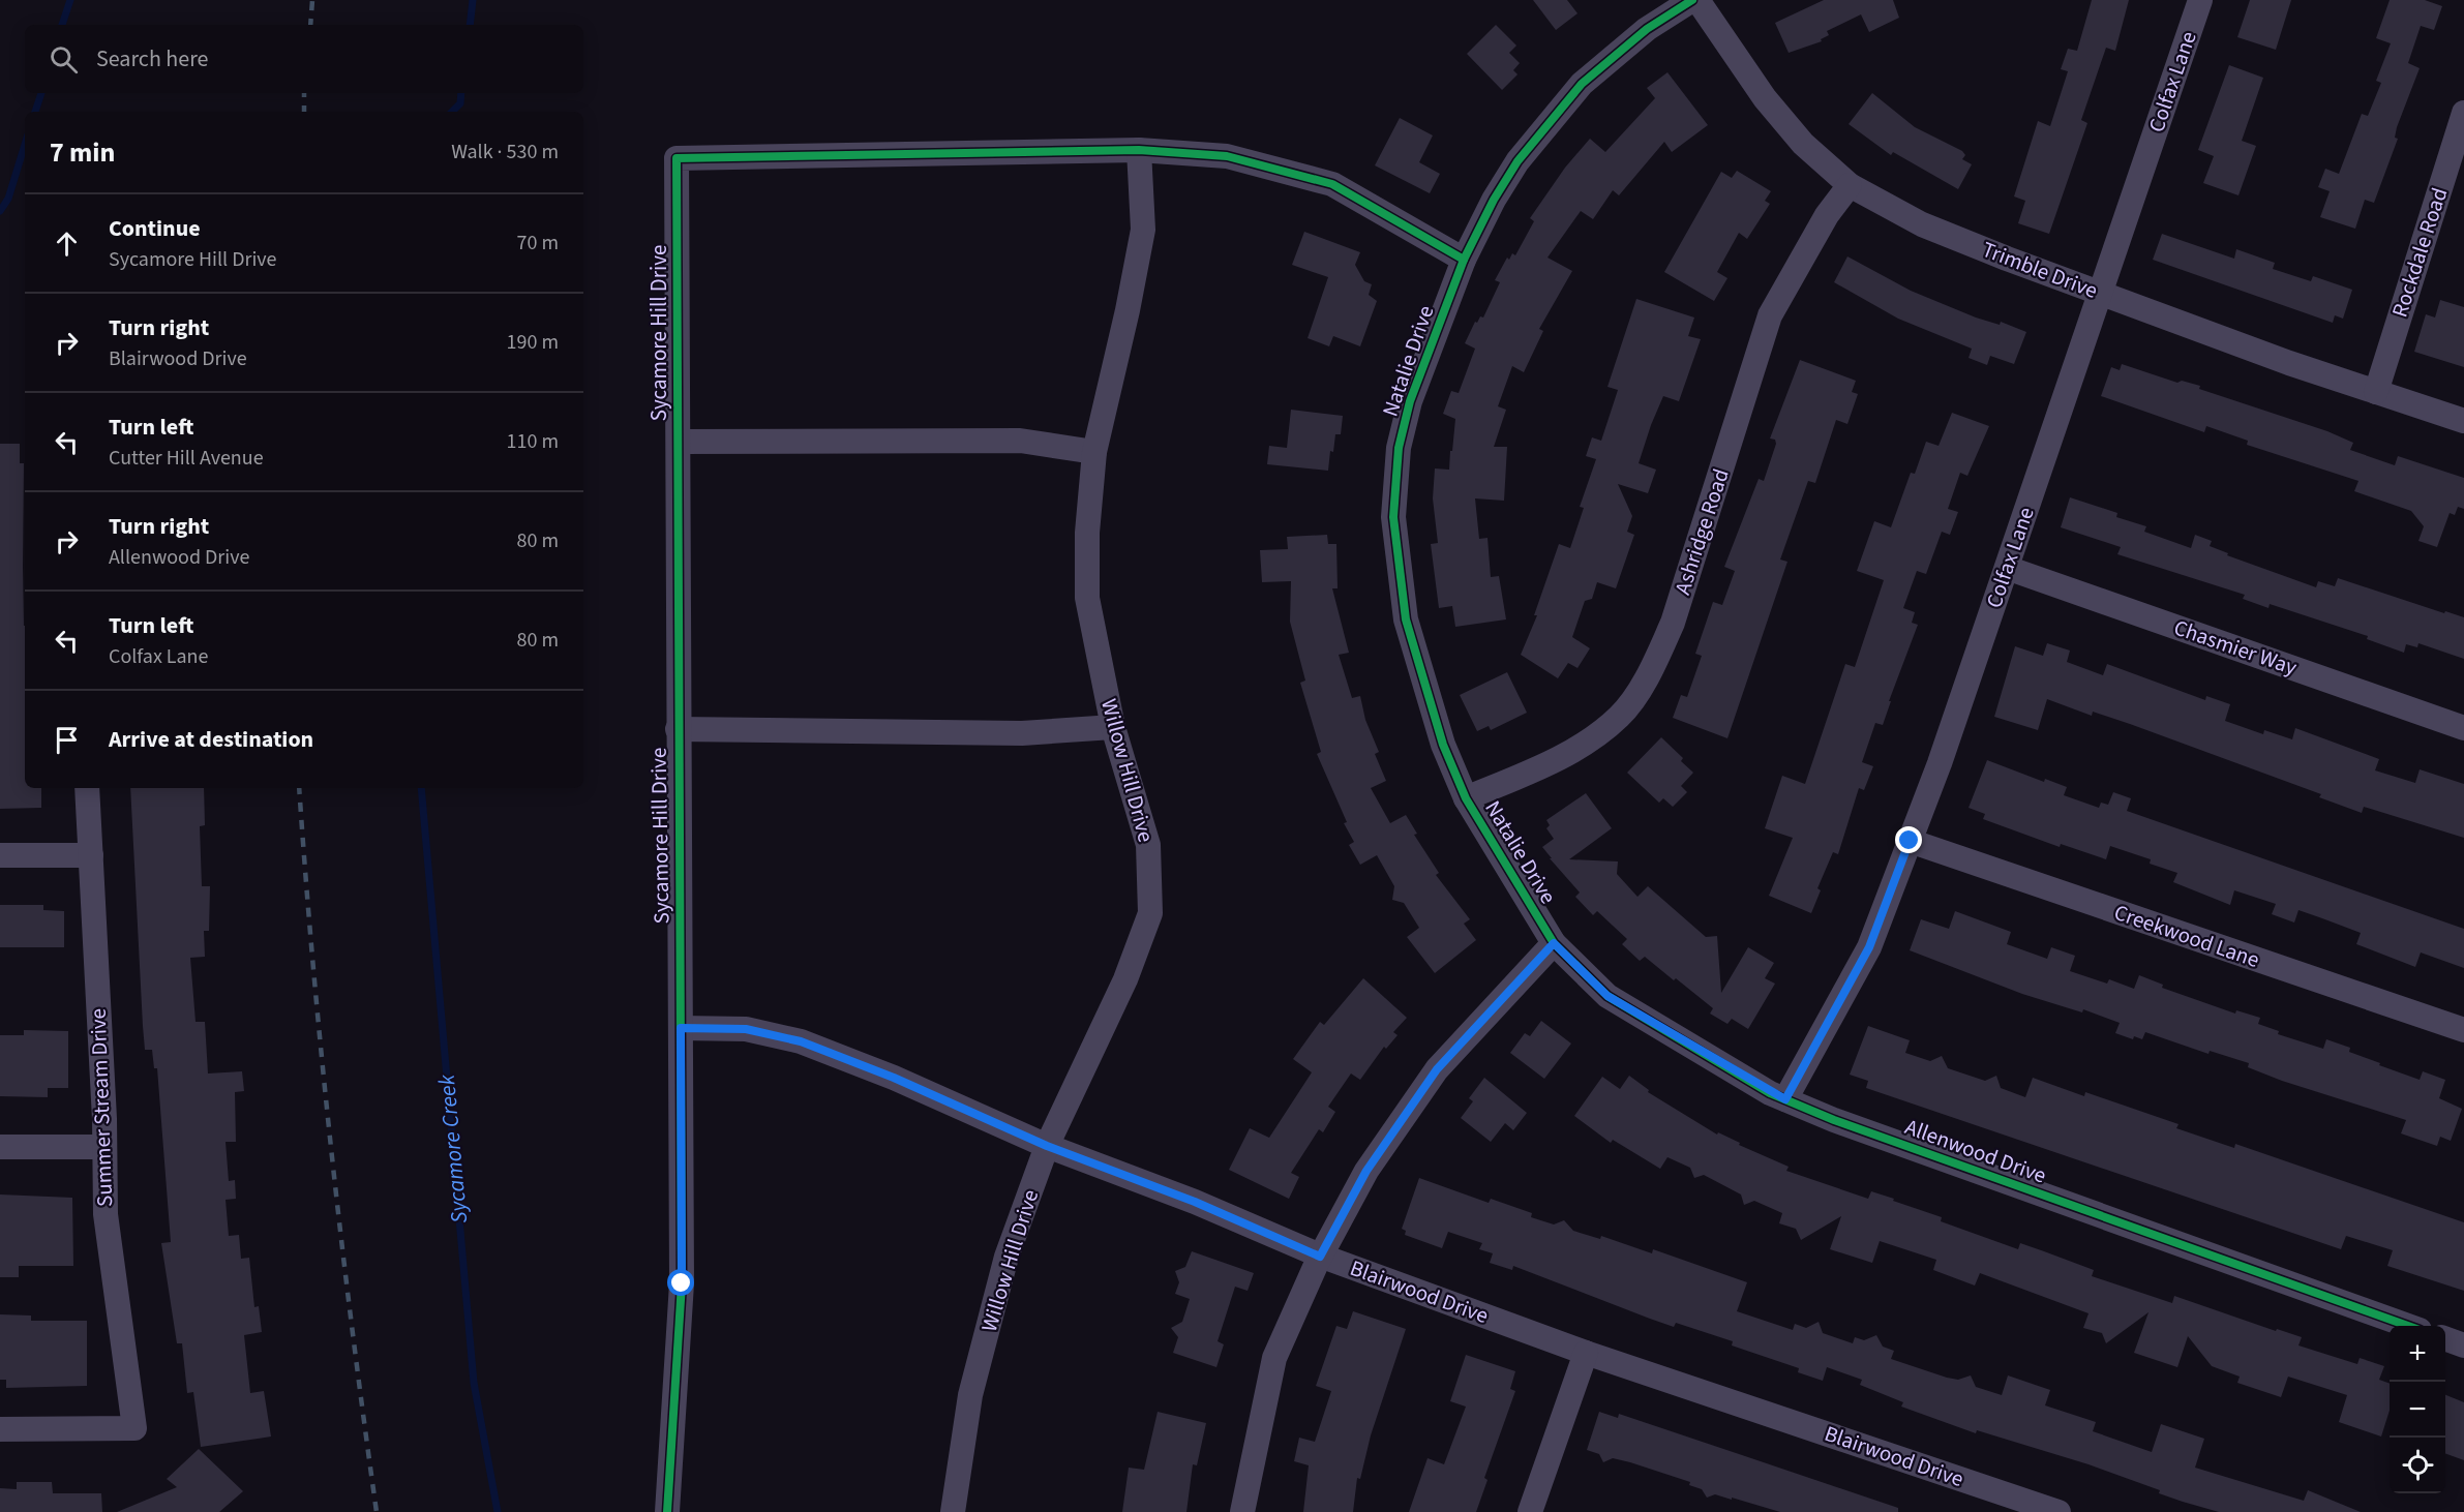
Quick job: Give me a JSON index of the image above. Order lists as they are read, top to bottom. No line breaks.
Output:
{"streets":{"street":["Colfax Lane","Rockdale Road","Trimble Drive","Sycamore Hill Drive","Natalie Drive","Ashridge Road","Chasmier Way","Willow Hill Drive","Creekwood Lane","Summer Stream Drive","Allenwood Drive","Blairwood Drive"]},"crossings":[["Colfax Lane","Trimble Drive"],["Colfax Lane","Chasmier Way"],["Colfax Lane","Creekwood Lane"],["Colfax Lane","Allenwood Drive"],["Rockdale Road","Trimble Drive"],["Trimble Drive","Ashridge Road"],["Sycamore Hill Drive","Willow Hill Drive"],["Sycamore Hill Drive","Blairwood Drive"],["Natalie Drive","Ashridge Road"],["Natalie Drive","Allenwood Drive"],["Willow Hill Drive","Blairwood Drive"]],"water":["Sycamore Creek"],"page":{"search":"Search here","heading":["7 min","Walk · 530 m"],"list":[["Continue","Sycamore Hill Drive","70 m"],["Turn right","Blairwood Drive","190 m"],["Turn left","Cutter Hill Avenue","110 m"],["Turn right","Allenwood Drive","80 m"],["Turn left","Colfax Lane","80 m"],"Arrive at destination"],"map_buttons":["+","−"]}}
